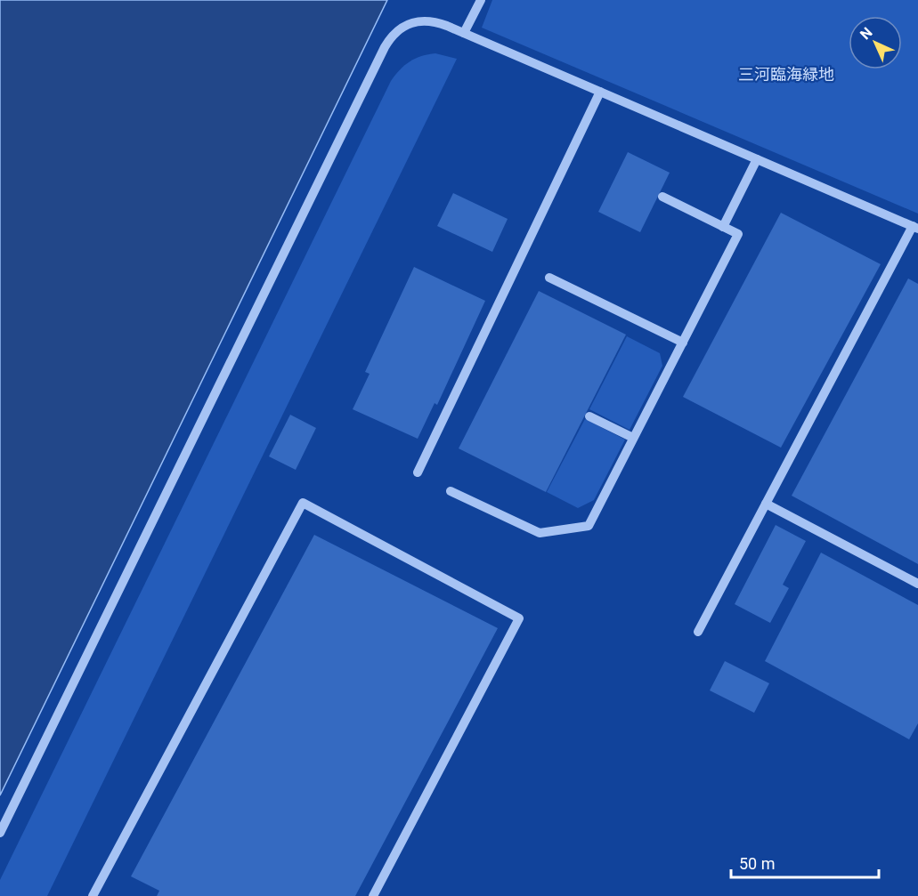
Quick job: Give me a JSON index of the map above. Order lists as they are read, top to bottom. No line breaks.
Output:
{"parks":["三河臨海緑地"],"scale_bar":"50 m","north":"top left"}
